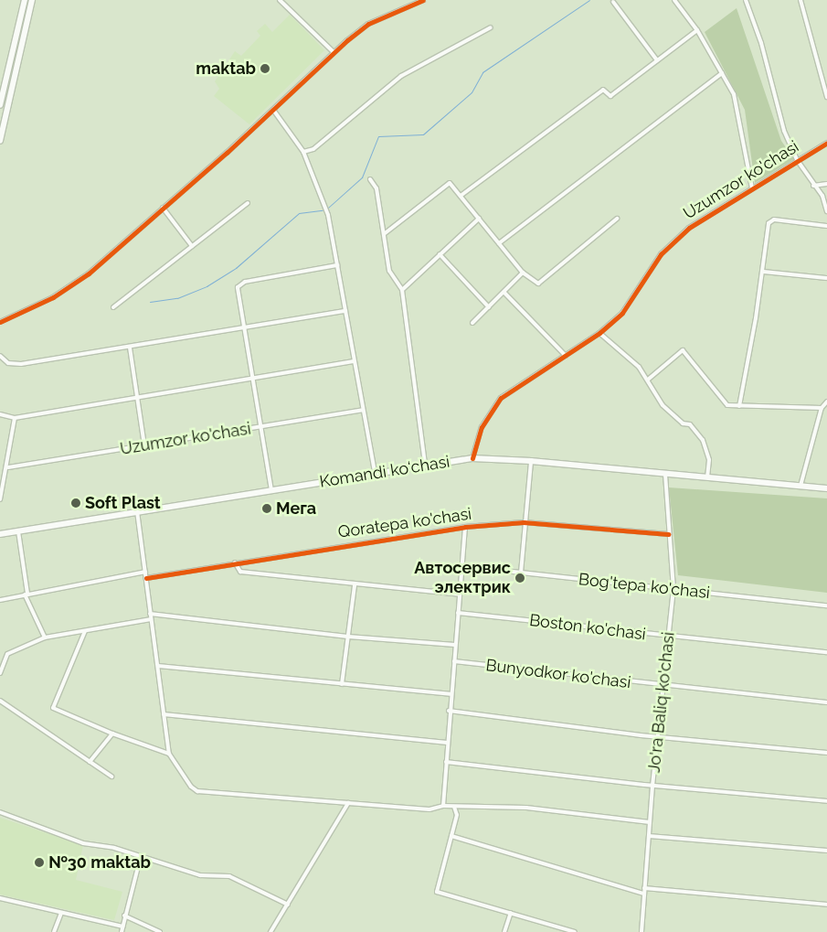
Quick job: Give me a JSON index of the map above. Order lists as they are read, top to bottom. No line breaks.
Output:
{"streets":{"main road":["Komandi ko‘chasi"],"street":["Uzumzor ko'chasi","Qoratepa ko'chasi","Bog'tepa ko'chasi","Boston ko'chasi","Bunyodkor ko'chasi","Jo'ra Baliq ko'chasi"]},"crossings":[["Uzumzor ko'chasi","Komandi ko‘chasi"],["Komandi ko‘chasi","Jo'ra Baliq ko'chasi"],["Qoratepa ko'chasi","Jo'ra Baliq ko'chasi"],["Bog'tepa ko'chasi","Jo'ra Baliq ko'chasi"],["Boston ko'chasi","Jo'ra Baliq ko'chasi"],["Bunyodkor ko'chasi","Jo'ra Baliq ko'chasi"]],"places":["maktab","Soft Plast","Мега","Автосервис электрик","№30 maktab"]}
